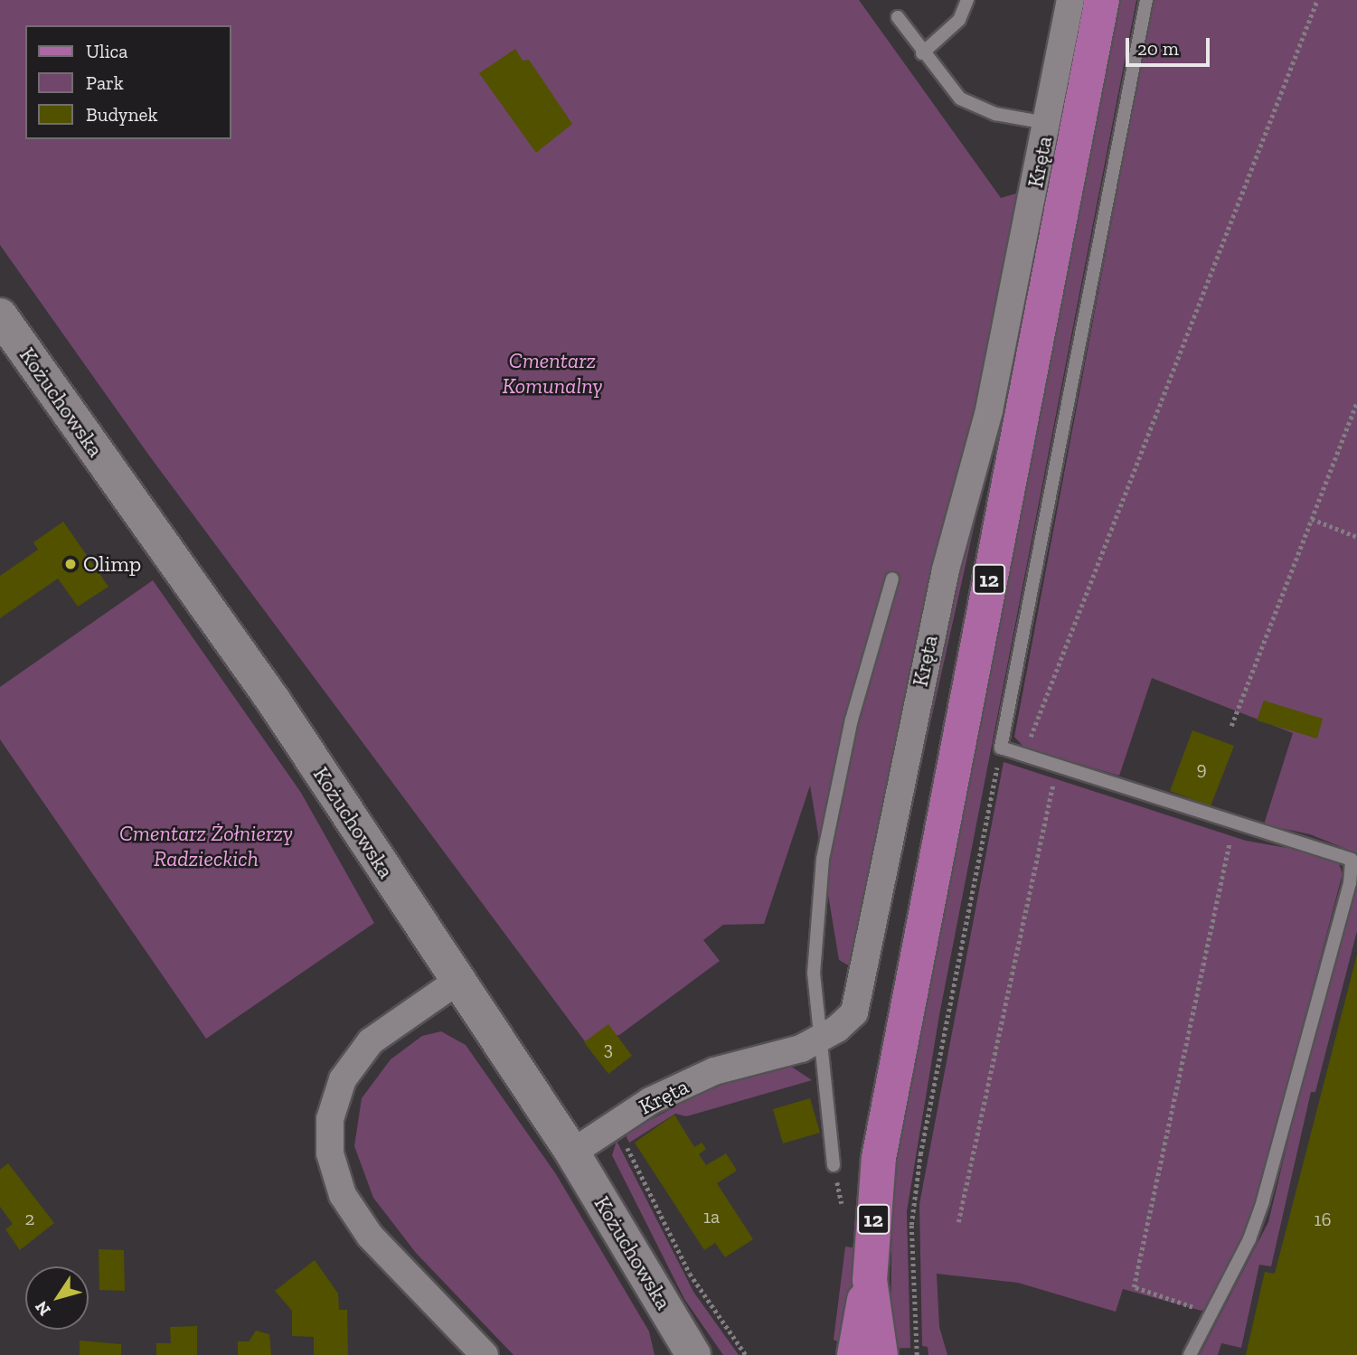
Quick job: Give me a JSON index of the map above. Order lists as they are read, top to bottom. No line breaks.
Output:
{"streets":{"main road":["Kożuchowska","12"],"street":["Kręta"]},"crossings":[["Kręta","Kożuchowska"]],"parks":["Cmentarz Komunalny","Cmentarz Żołnierzy Radzieckich"],"places":["Olimp"],"house_numbers":["9","3","1a","2","16"],"legend":["Ulica","Park","Budynek"],"scale_bar":"20 m","north":"bottom left"}
